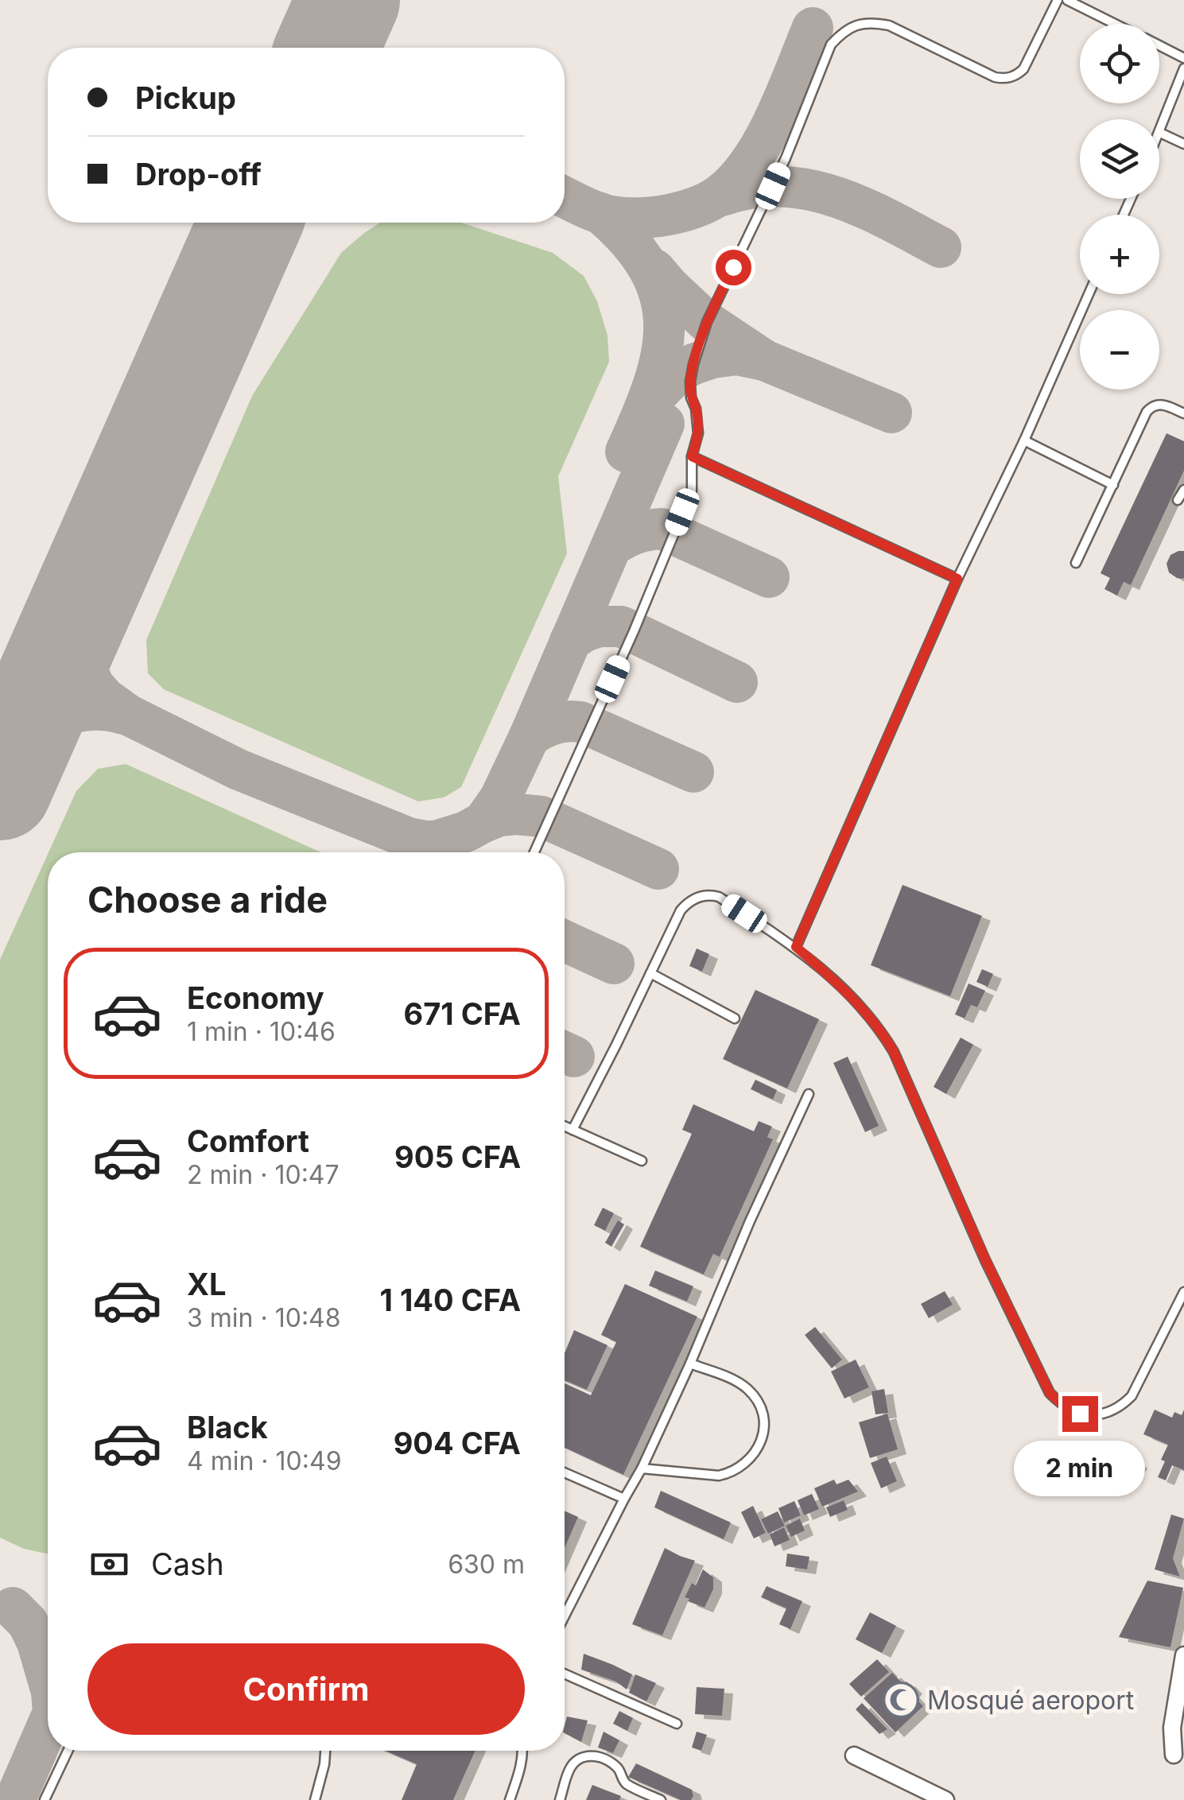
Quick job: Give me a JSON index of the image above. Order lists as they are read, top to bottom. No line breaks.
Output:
{"places":{"mosque":["Mosqué aeroport"]},"page":{"map_buttons":["+","−"],"banner":["Pickup","Drop-off"],"heading":"Choose a ride","list":[{"name":"Economy","note":"1 min · 10:46","value":"671 CFA"},{"name":"Comfort","note":"2 min · 10:47","value":"905 CFA"},{"name":"XL","note":"3 min · 10:48","value":"1 140 CFA"},{"name":"Black","note":"4 min · 10:49","value":"904 CFA"}],"bubble":"2 min","pay":["Cash","630 m"],"buttons":"Confirm"}}
